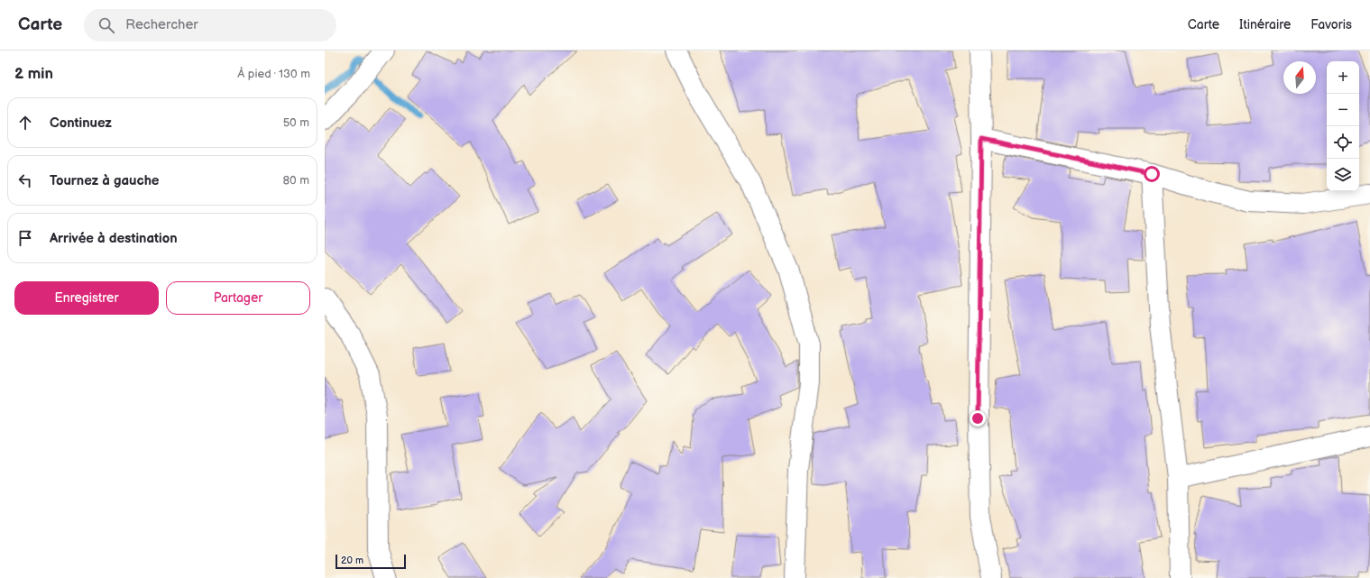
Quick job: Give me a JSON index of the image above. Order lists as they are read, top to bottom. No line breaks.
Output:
{"scale_bar":"20 m","north":"top","page":{"header":"Carte","search":"Rechercher","nav":["Carte","Itinéraire","Favoris"],"heading":["2 min","À pied · 130 m"],"map_buttons":["+","−"],"list":[["Continuez","50 m"],["Tournez à gauche","80 m"],"Arrivée à destination"],"buttons":["Enregistrer","Partager"],"scale":"20 m"}}
